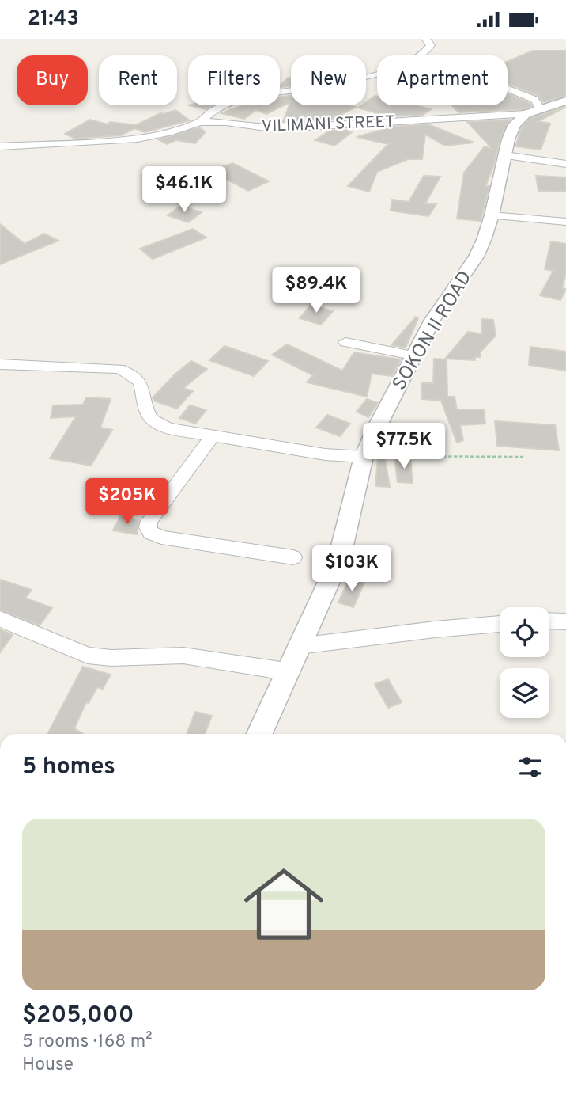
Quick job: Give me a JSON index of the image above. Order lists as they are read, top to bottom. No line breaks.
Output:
{"streets":{"street":["VILIMANI STREET","SOKON II ROAD"]},"crossings":[["VILIMANI STREET","SOKON II ROAD"]],"page":{"status":"21:43","chip":["Buy","Rent","Filters","New","Apartment"],"price":["$46.1K","$89.4K","$77.5K","$205K","$103K"],"heading":"5 homes","list":[{"name":"$205,000","note":"5 rooms · 168 m² · House"}]}}
